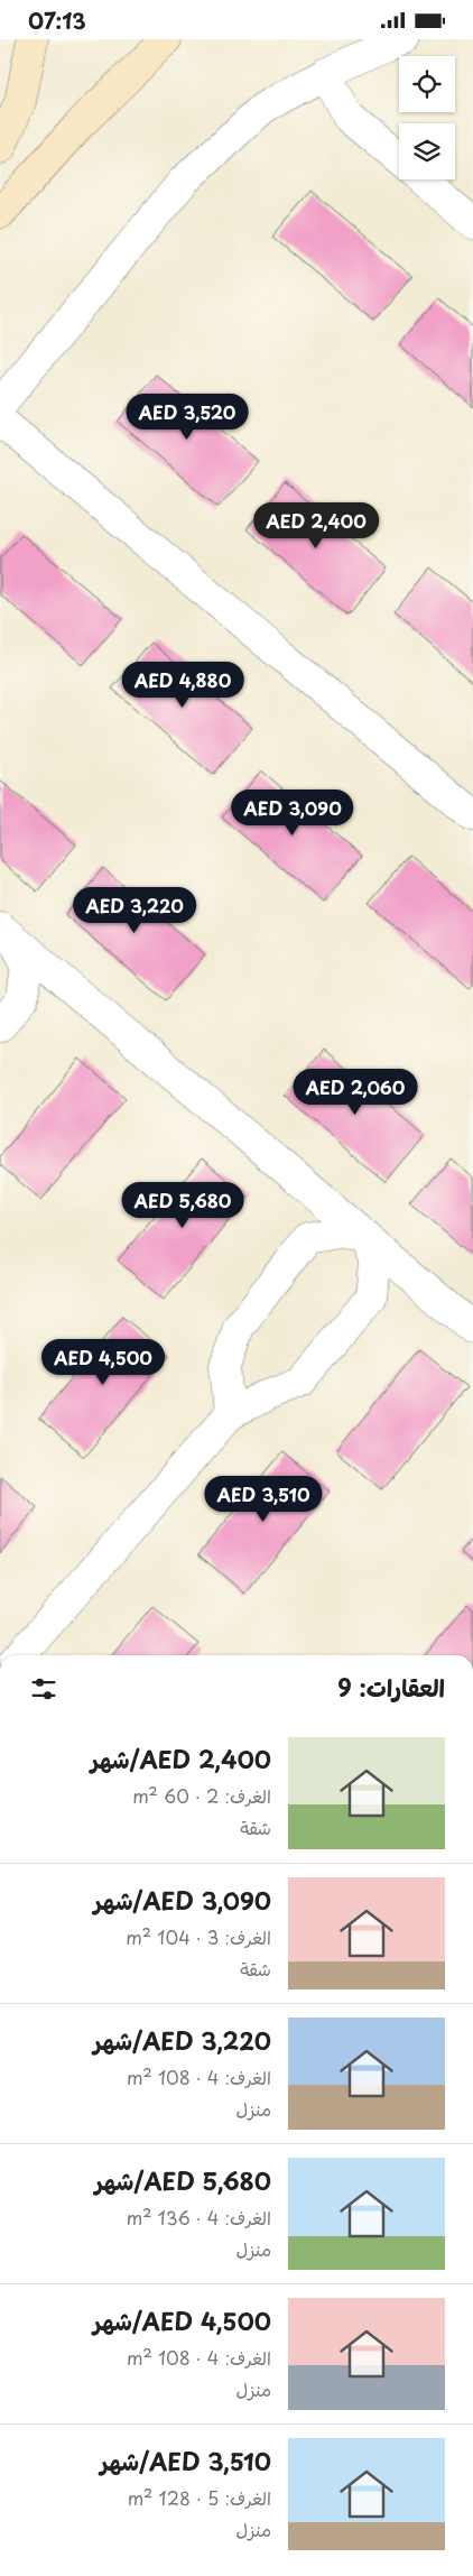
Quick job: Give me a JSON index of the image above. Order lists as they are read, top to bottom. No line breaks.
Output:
{"page":{"status":"07:13","price":["AED 3,520","AED 2,400","AED 4,880","AED 3,090","AED 3,220","AED 2,060","AED 5,680","AED 4,500","AED 3,510"],"heading":"العقارات: 9","list":[{"name":"AED 2,400/شهر","note":"الغرف: 2 · 60 m² · شقة"},{"name":"AED 3,090/شهر","note":"الغرف: 3 · 104 m² · شقة"},{"name":"AED 3,220/شهر","note":"الغرف: 4 · 108 m² · منزل"},{"name":"AED 5,680/شهر","note":"الغرف: 4 · 136 m² · منزل"},{"name":"AED 4,500/شهر","note":"الغرف: 4 · 108 m² · منزل"},{"name":"AED 3,510/شهر","note":"الغرف: 5 · 128 m² · منزل"}]}}
